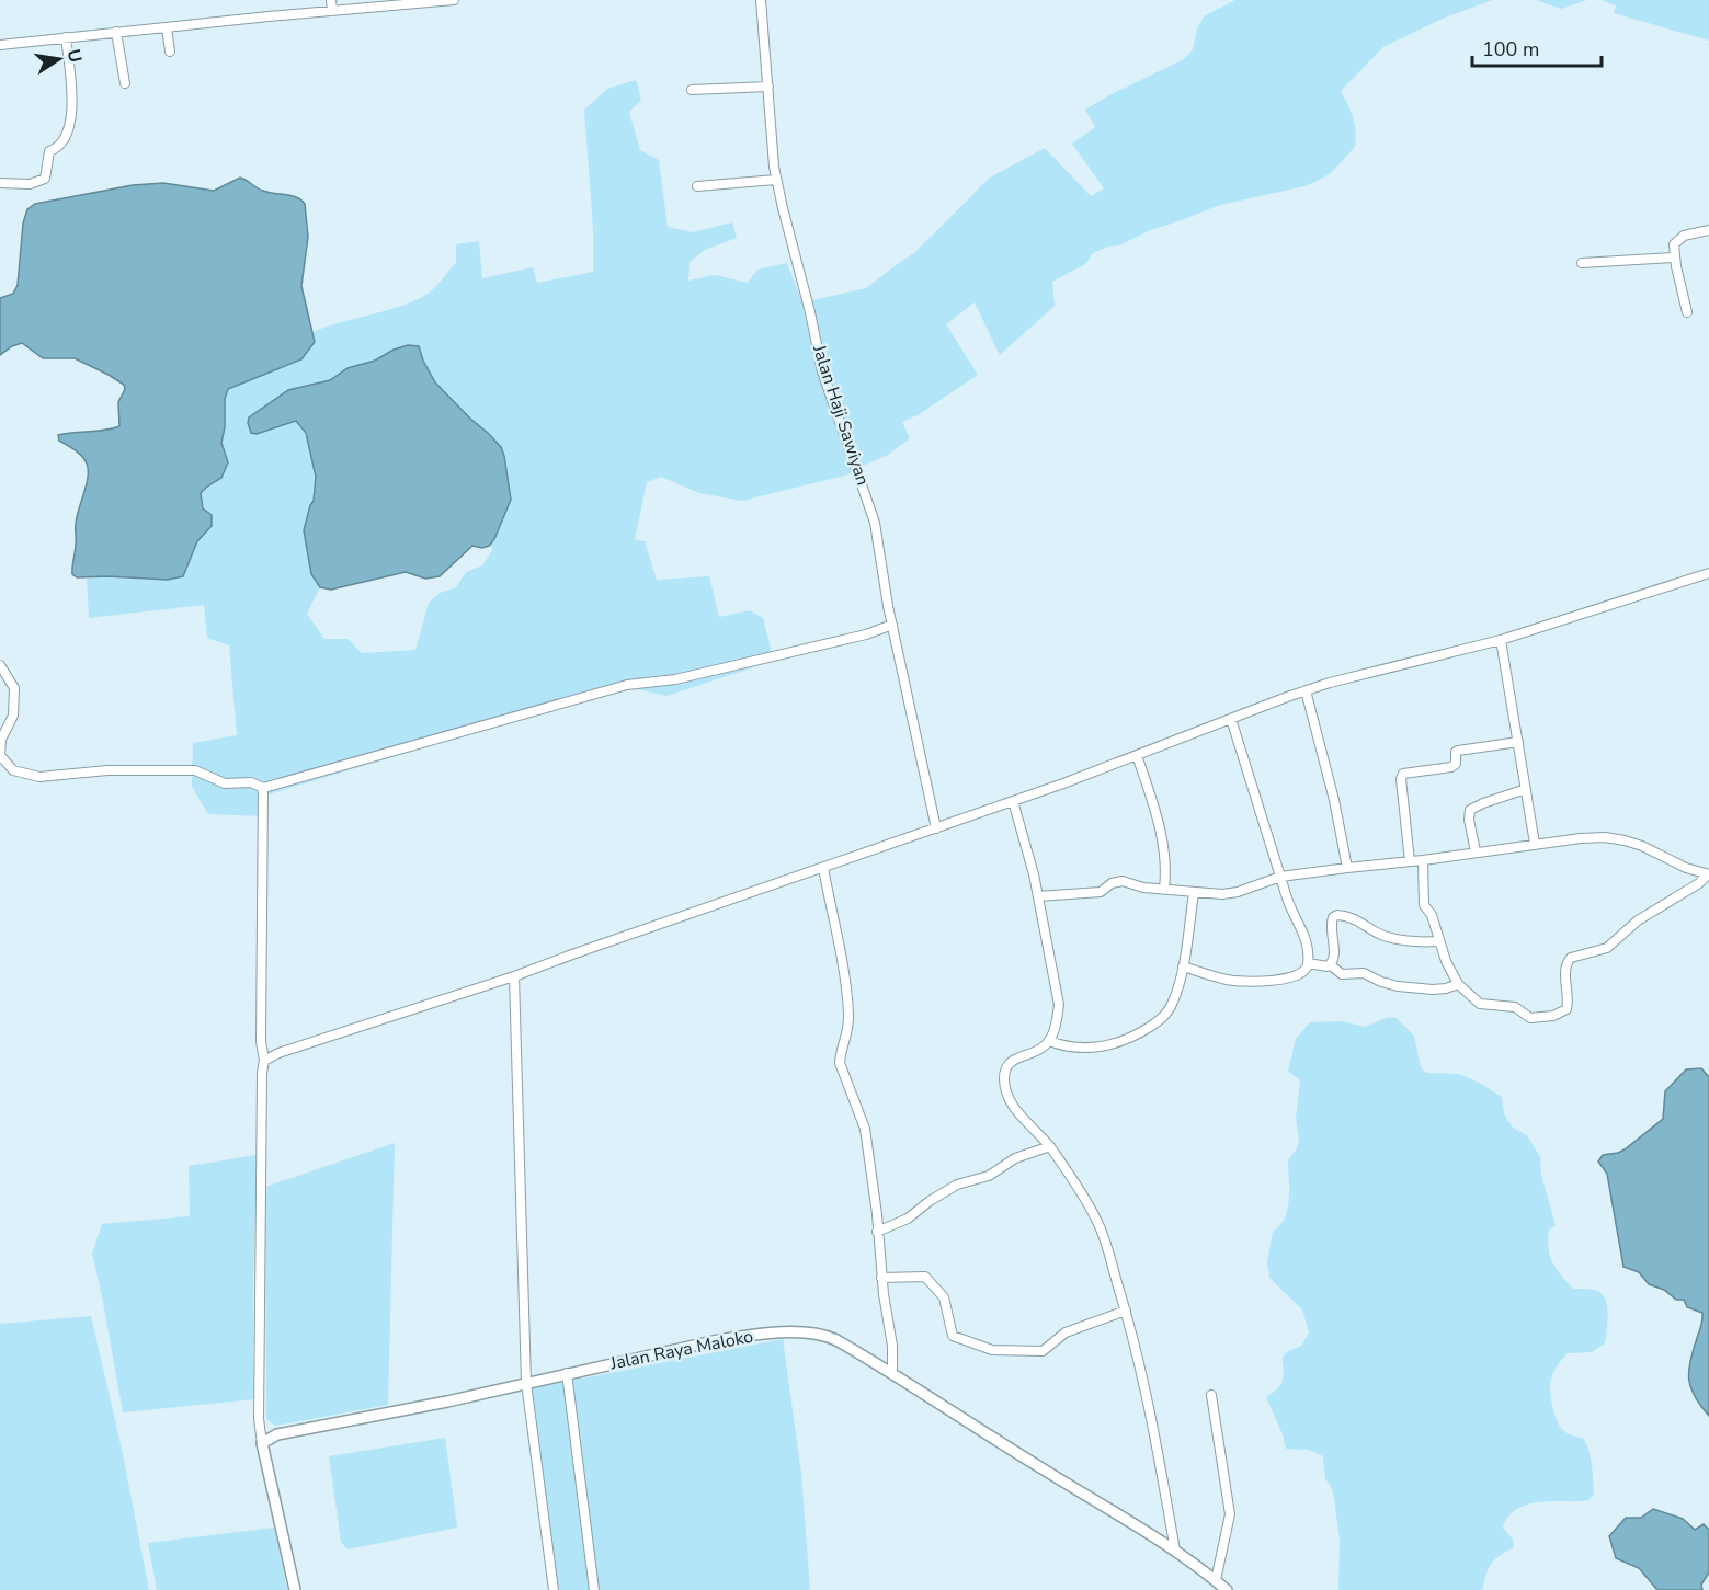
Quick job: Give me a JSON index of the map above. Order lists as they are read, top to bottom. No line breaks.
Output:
{"streets":{"street":["Jalan Haji Sawiyan","Jalan Raya Maloko"]},"scale_bar":"100 m","north":"right"}
